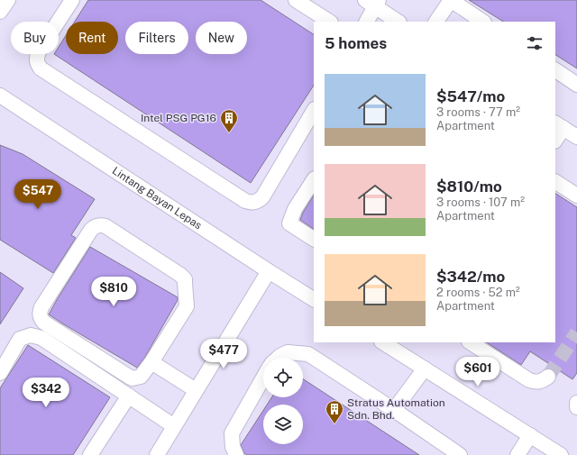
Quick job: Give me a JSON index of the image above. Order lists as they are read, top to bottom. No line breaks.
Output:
{"streets":{"street":["Lintang Bayan Lepas"]},"places":{"building":["Intel PSG PG16","Stratus Automation Sdn. Bhd."]},"page":{"chip":["Buy","Rent","Filters","New"],"heading":"5 homes","list":[{"name":"$547/mo","note":"3 rooms · 77 m² · Apartment"},{"name":"$810/mo","note":"3 rooms · 107 m² · Apartment"},{"name":"$342/mo","note":"2 rooms · 52 m² · Apartment"}],"price":["$547","$810","$477","$601","$342"]}}
